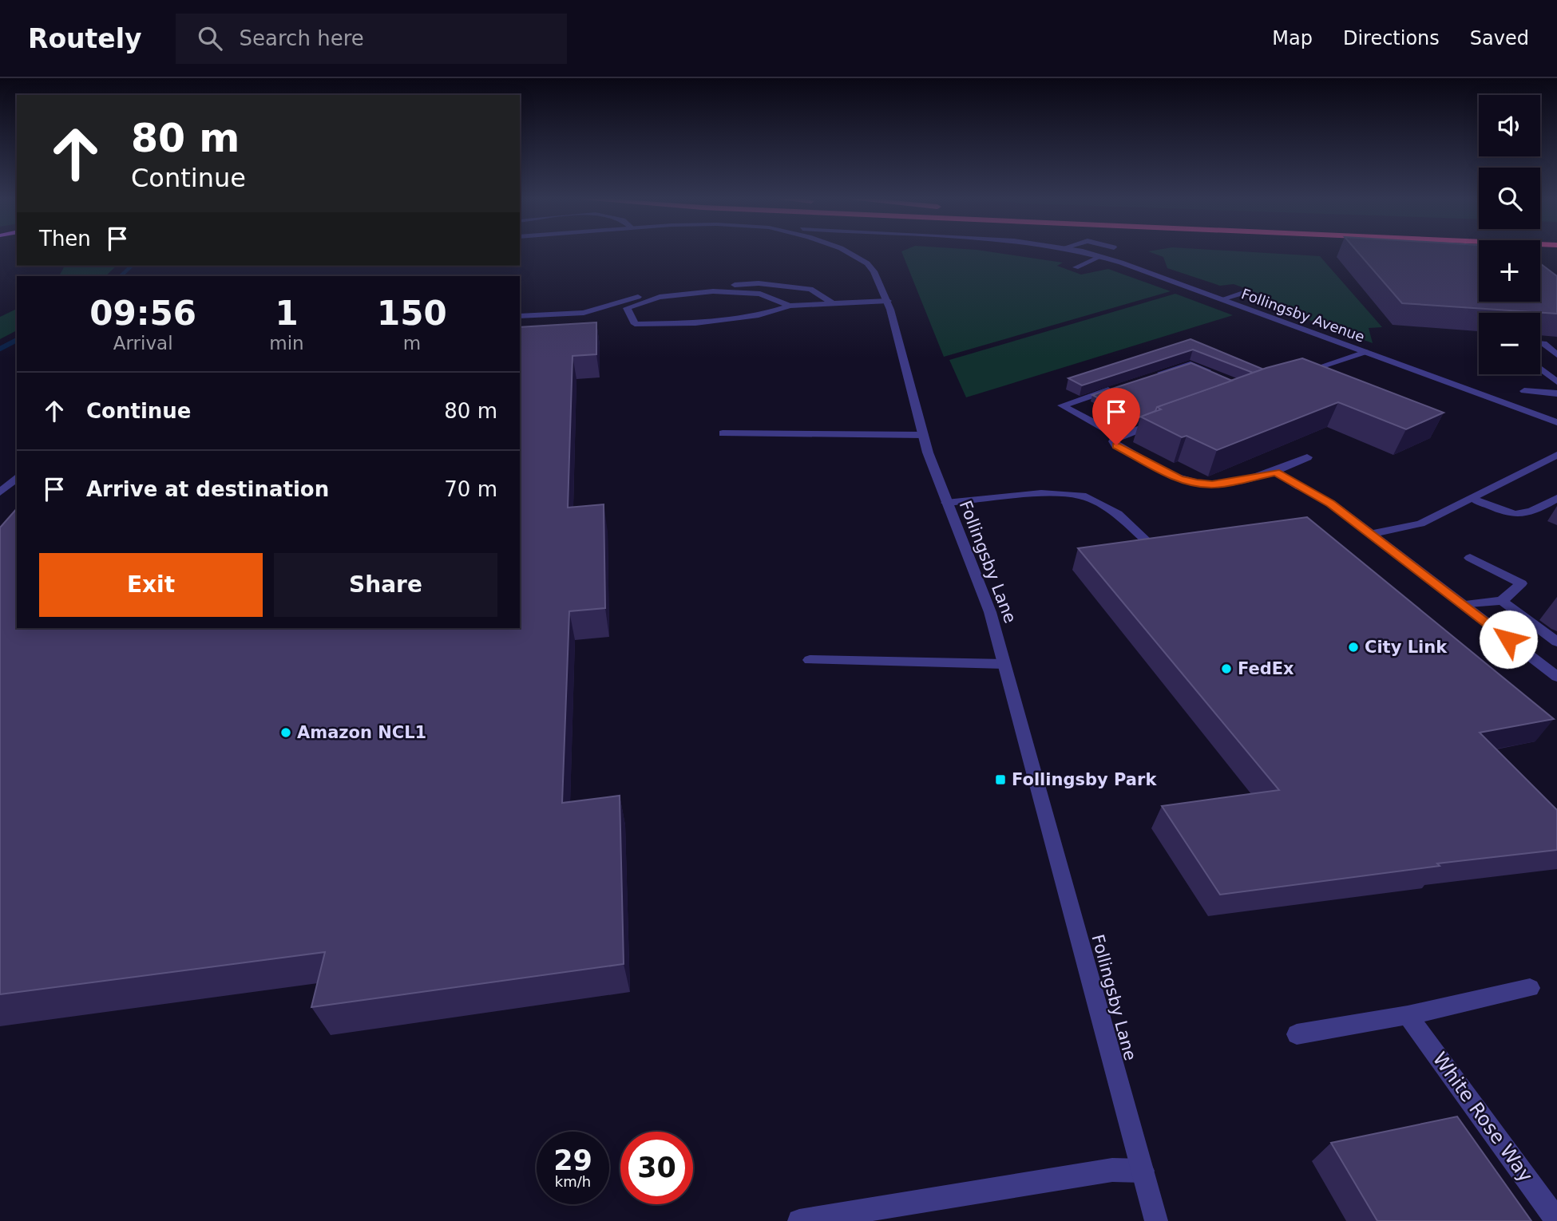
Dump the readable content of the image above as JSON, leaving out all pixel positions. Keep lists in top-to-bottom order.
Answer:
{
  "streets": {
    "street": ["Follingsby Avenue", "Follingsby Lane", "White Rose Way"]
  },
  "places": {
    "other": ["City Link", "FedEx", "Amazon NCL1"],
    "transit": ["Follingsby Park"]
  },
  "page": {
    "header": "Routely",
    "search": "Search here",
    "nav": ["Map", "Directions", "Saved"],
    "map_buttons": ["+", "−"],
    "turn": ["80 m", "Continue"],
    "then": "Then",
    "eta": [
      "09:56",
      "Arrival",
      "1",
      "min",
      "150",
      "m"
    ],
    "list": [
      {
        "name": "Continue",
        "value": "80 m"
      },
      {
        "name": "Arrive at destination",
        "value": "70 m"
      }
    ],
    "buttons": ["Exit", "Share"],
    "speed": "29 km/h",
    "limit": "30"
  }
}
